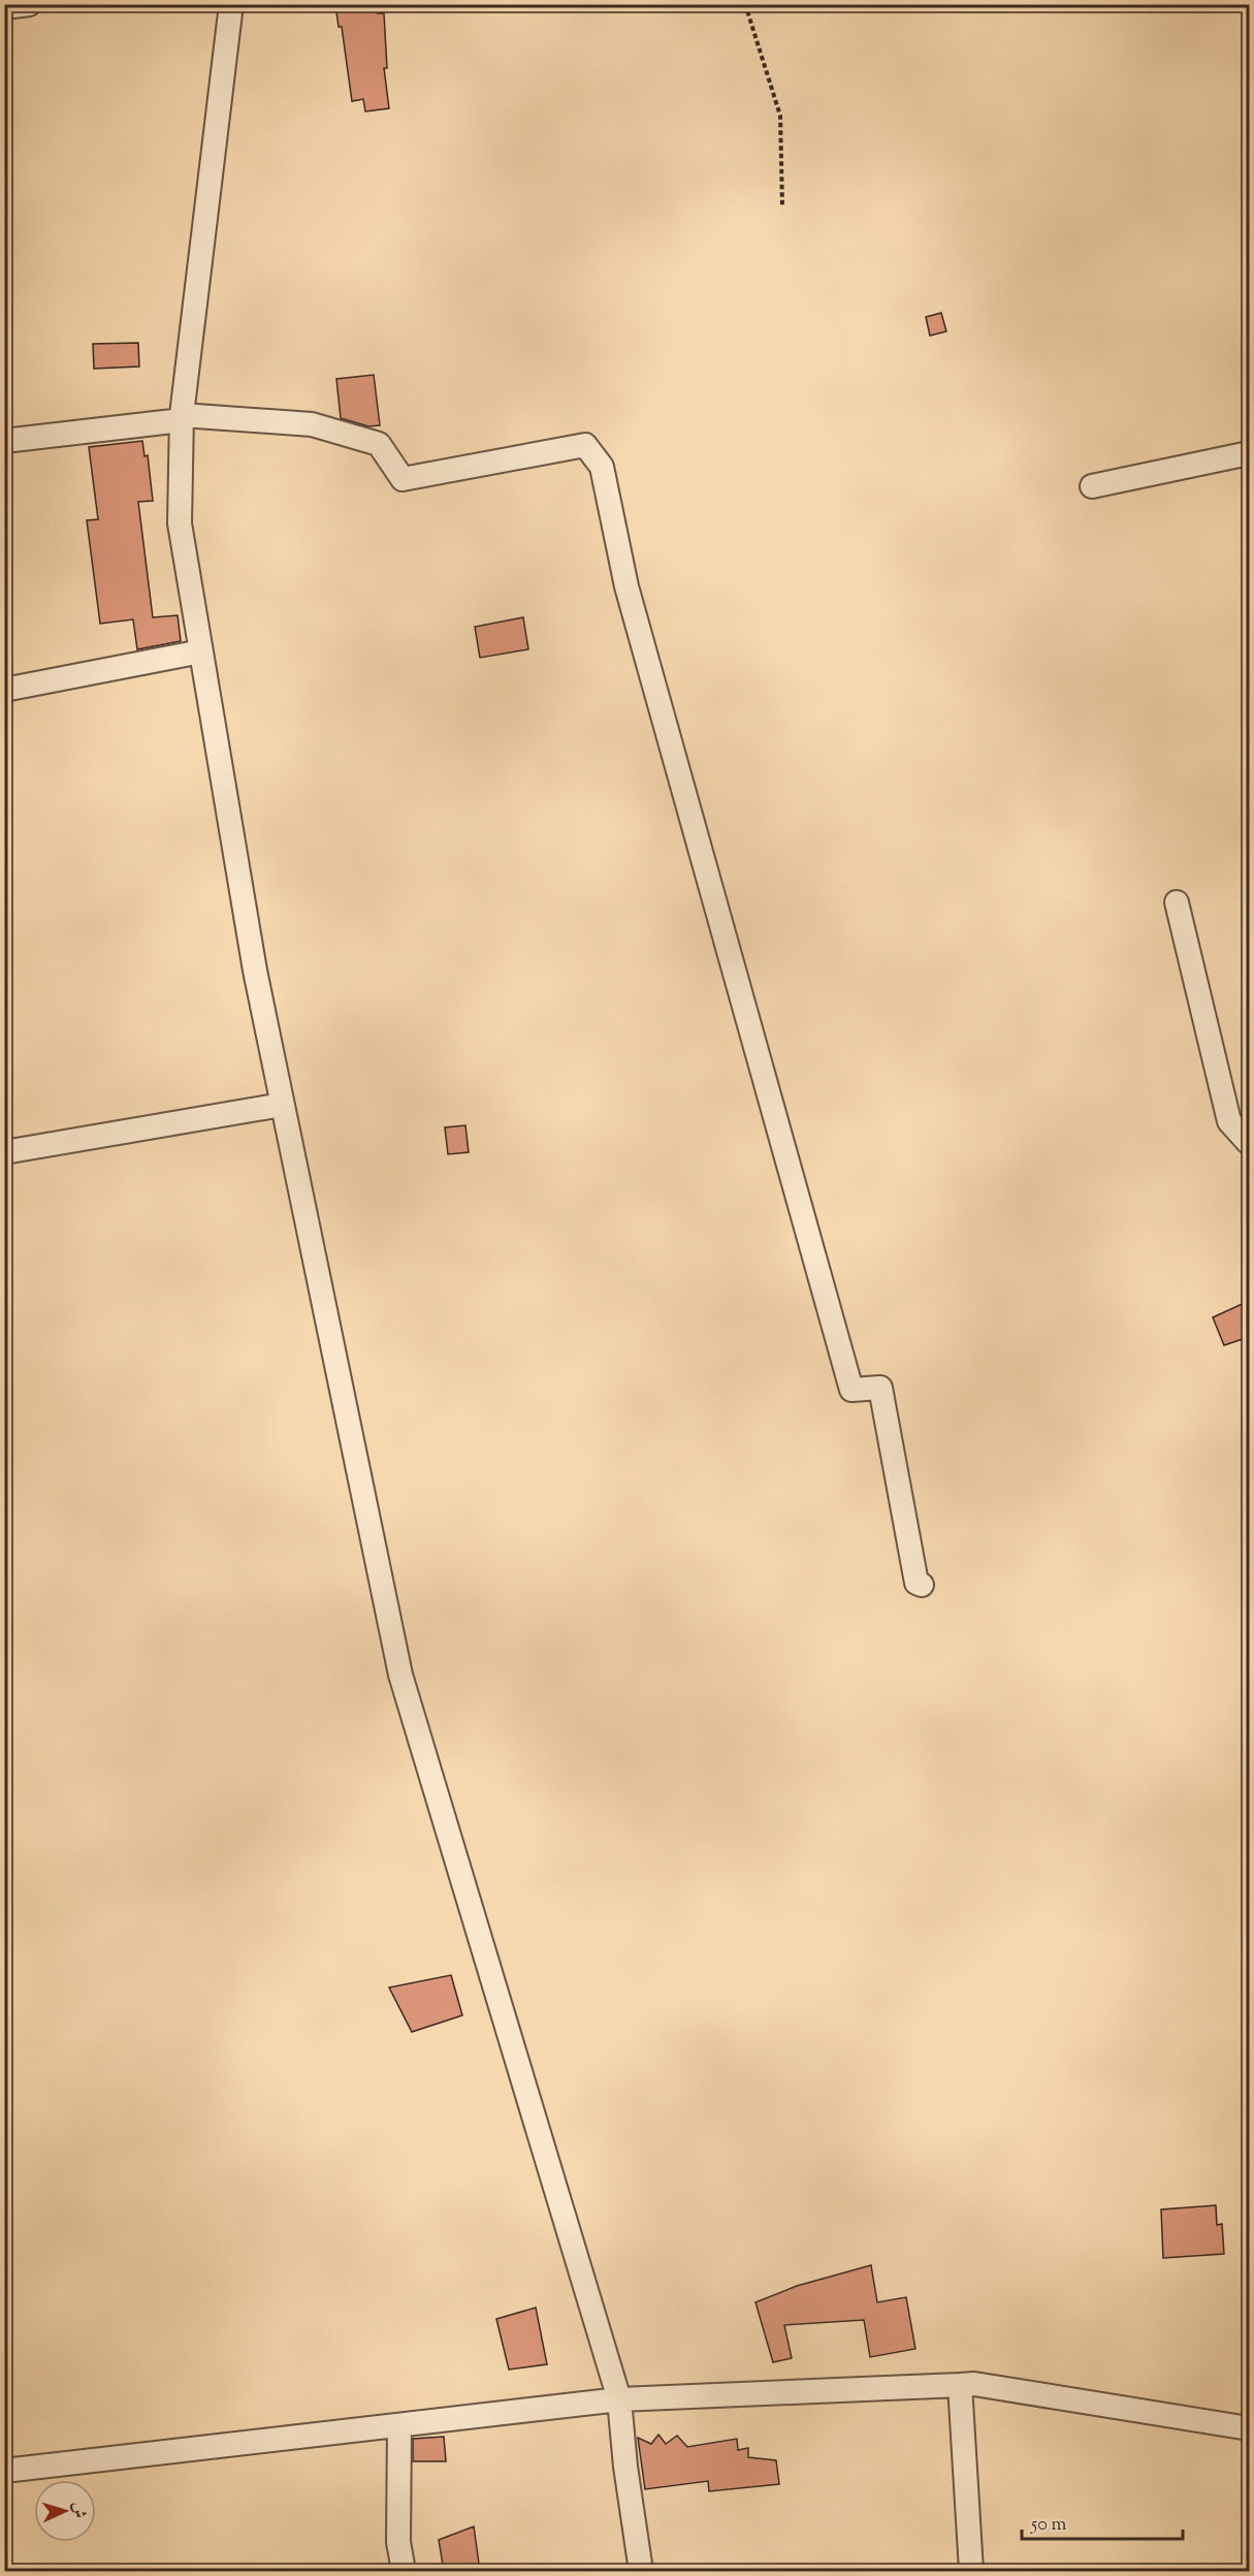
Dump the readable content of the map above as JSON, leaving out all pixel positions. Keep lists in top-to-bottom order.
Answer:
{
  "scale_bar": "50 m",
  "north": "right"
}
